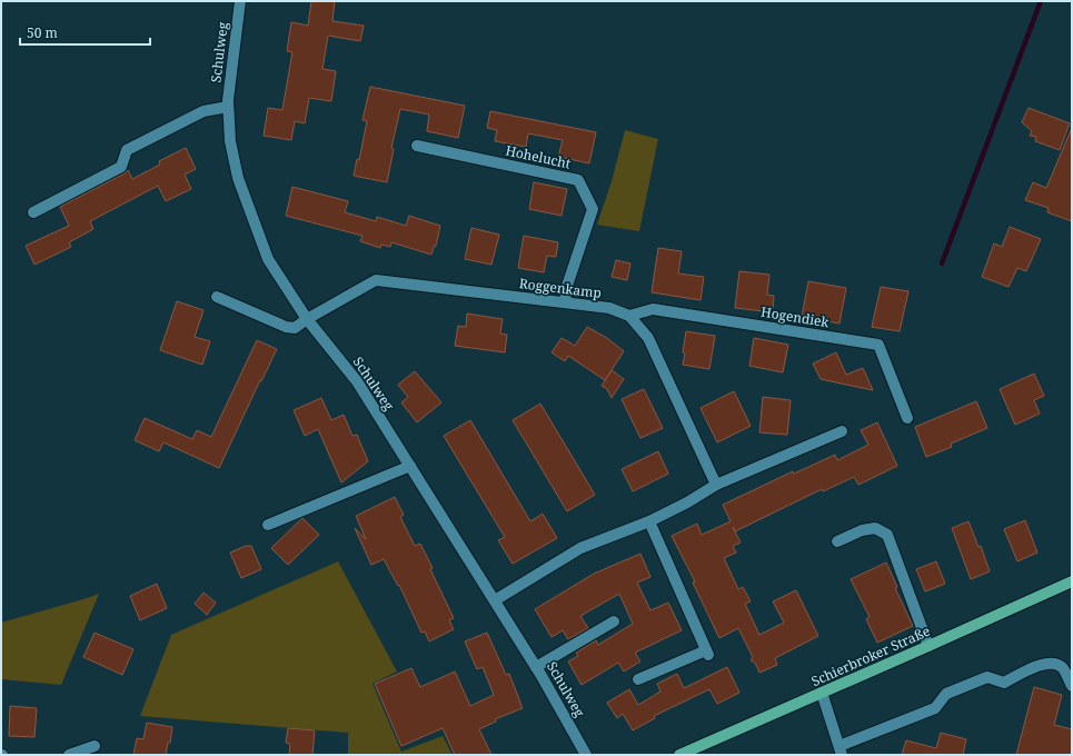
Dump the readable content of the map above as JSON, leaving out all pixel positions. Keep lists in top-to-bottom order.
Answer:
{
  "streets": {
    "main road": ["Schierbroker Straße"],
    "street": [
      "Schulweg",
      "Hohelucht",
      "Roggenkamp",
      "Hogendiek"
    ]
  },
  "crossings": [
    ["Schulweg", "Roggenkamp"],
    ["Hohelucht", "Roggenkamp"],
    ["Roggenkamp", "Hogendiek"]
  ],
  "scale_bar": "50 m"
}
